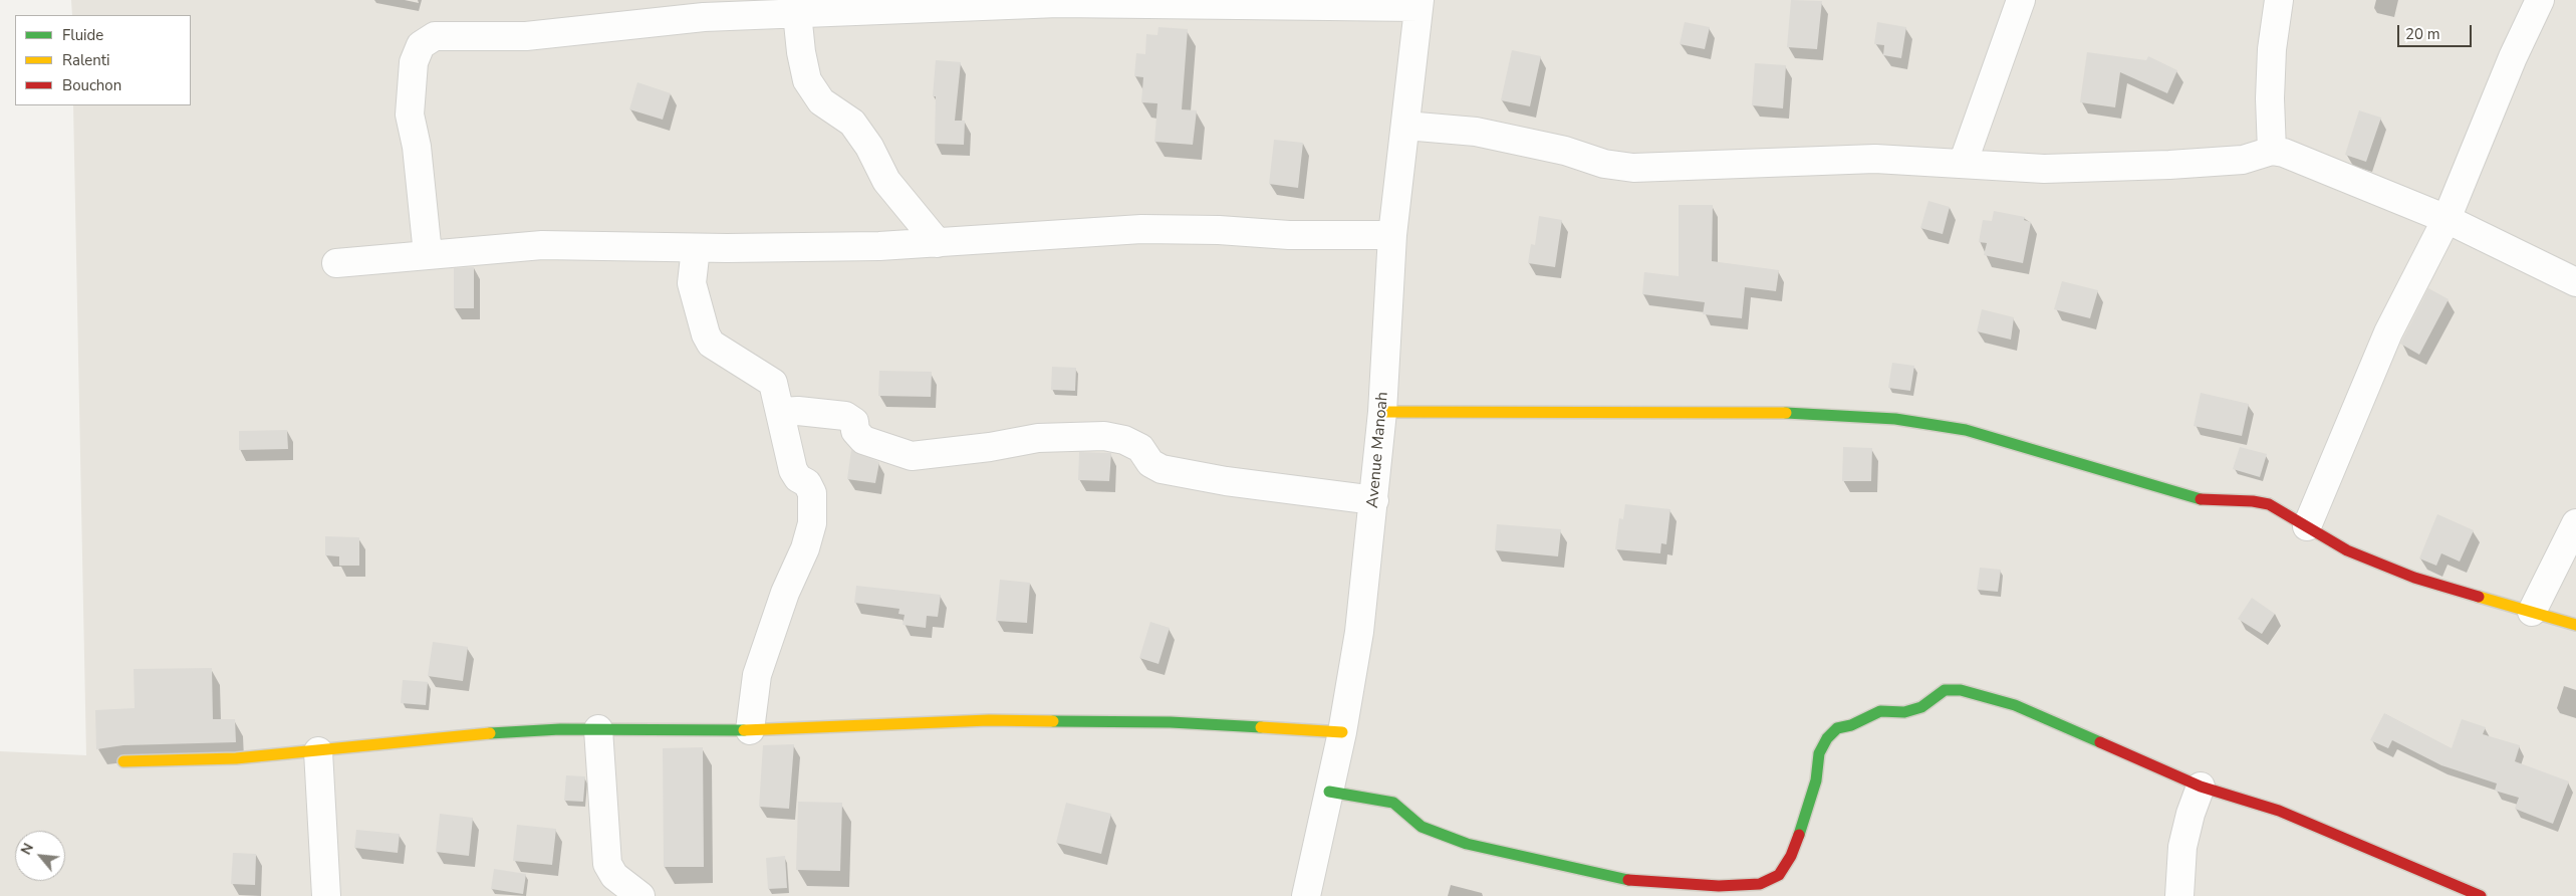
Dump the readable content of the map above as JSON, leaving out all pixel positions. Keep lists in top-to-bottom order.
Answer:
{
  "streets": {
    "street": ["Avenue Manoah"]
  },
  "legend": ["Fluide", "Ralenti", "Bouchon"],
  "scale_bar": "20 m",
  "north": "top left"
}
